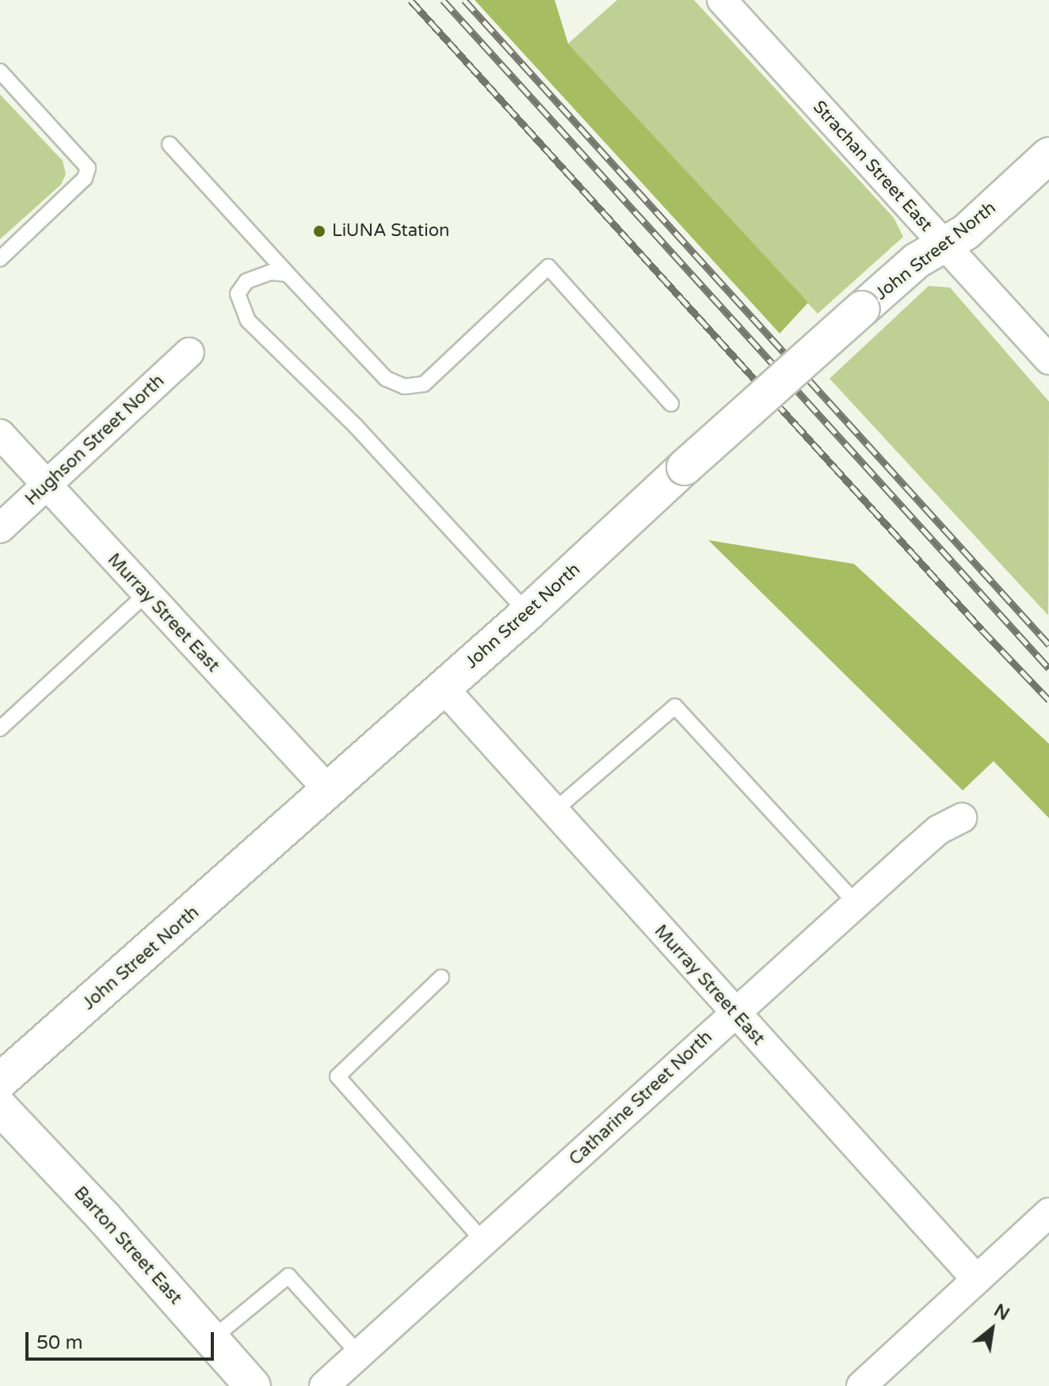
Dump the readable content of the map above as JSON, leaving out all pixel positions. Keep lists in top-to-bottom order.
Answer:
{
  "streets": {
    "main road": ["John Street North", "Barton Street East"],
    "street": [
      "Strachan Street East",
      "Hughson Street North",
      "Murray Street East",
      "Catharine Street North"
    ]
  },
  "crossings": [
    ["Strachan Street East", "John Street North"],
    ["John Street North", "Murray Street East"],
    ["Hughson Street North", "Murray Street East"],
    ["Murray Street East", "Catharine Street North"]
  ],
  "places": ["LiUNA Station"],
  "scale_bar": "50 m",
  "north": "top right"
}
